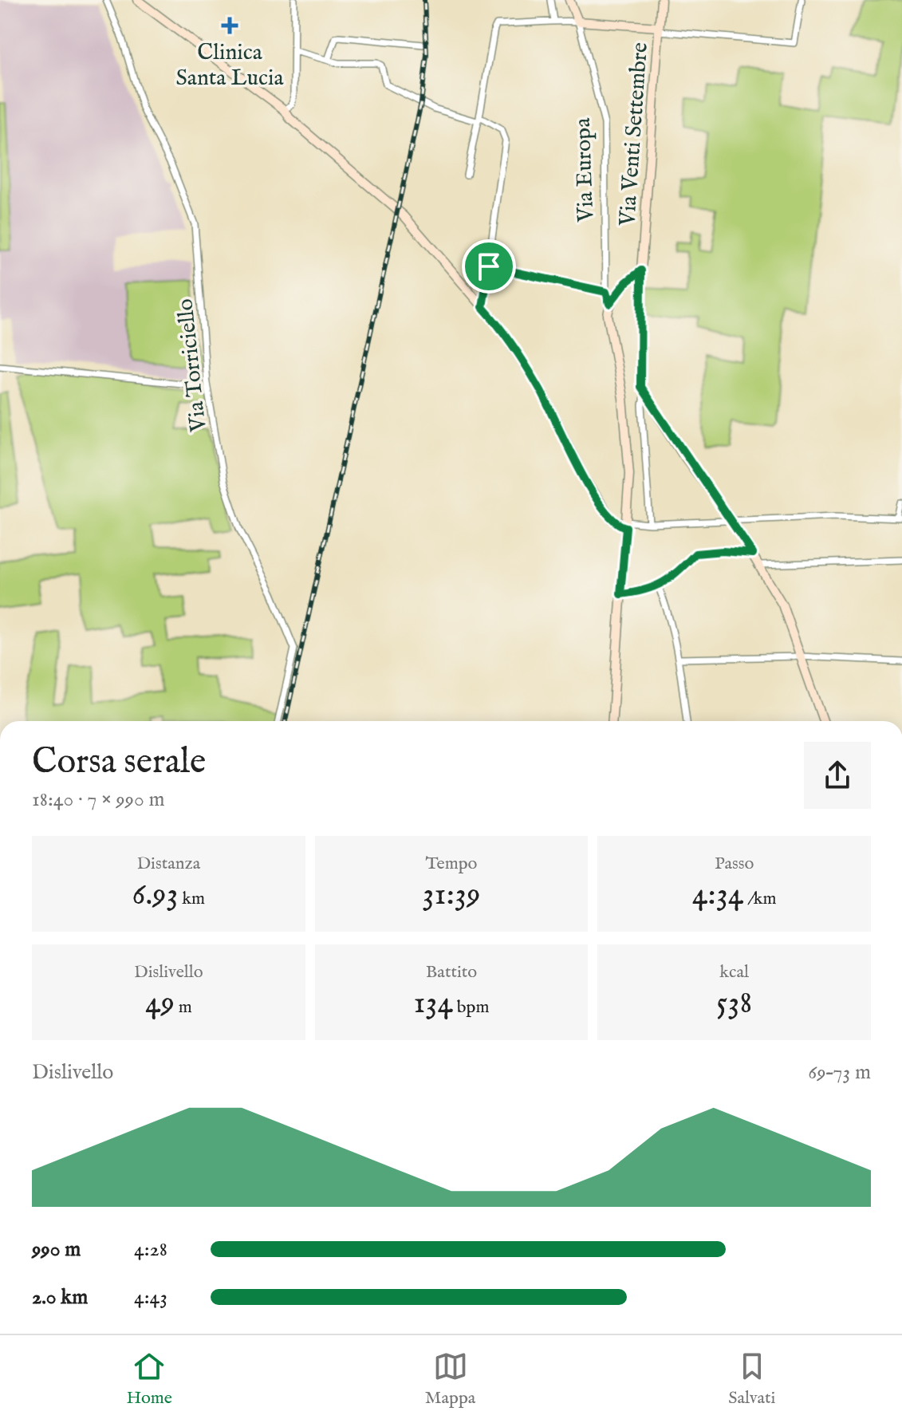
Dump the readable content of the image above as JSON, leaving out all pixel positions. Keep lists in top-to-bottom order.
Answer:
{
  "streets": {
    "street": ["Via Venti Settembre", "Via Europa", "Via Torriciello"]
  },
  "places": {
    "health": ["Clinica Santa Lucia"]
  },
  "page": {
    "heading": ["Corsa serale", "18:40 · 7 × 990 m"],
    "stats": [
      ["Distanza", "6.93 km"],
      ["Tempo", "31:39"],
      ["Passo", "4:34 /km"],
      ["Dislivello", "49 m"],
      ["Battito", "134 bpm"],
      ["kcal", "538"]
    ],
    "chart": ["Dislivello", "69–73 m"],
    "list": [
      {
        "name": "990 m",
        "note": "4:28"
      },
      {
        "name": "2.0 km",
        "note": "4:43"
      }
    ],
    "tabs": ["Home", "Mappa", "Salvati"]
  }
}
